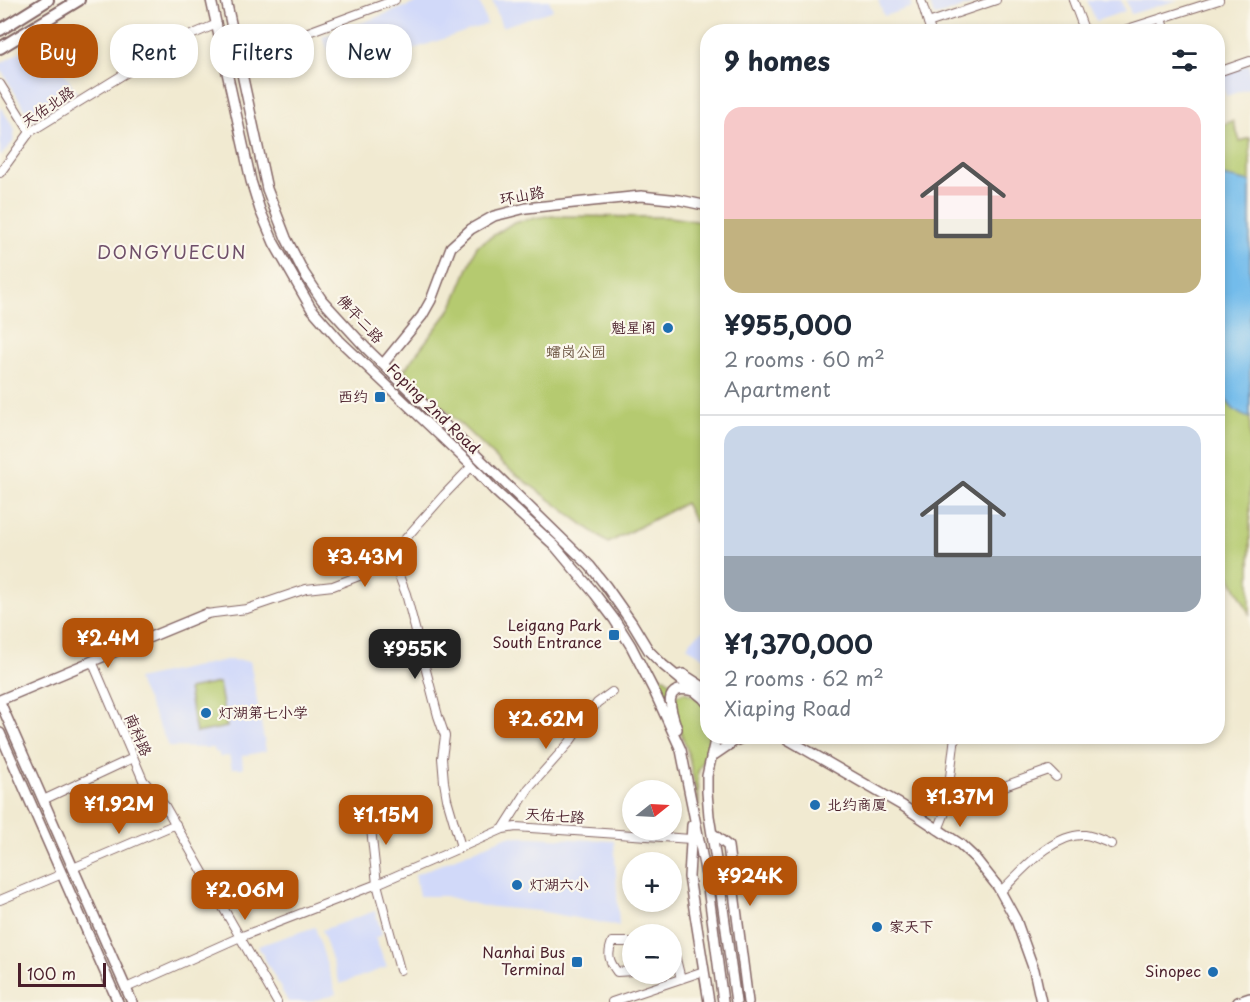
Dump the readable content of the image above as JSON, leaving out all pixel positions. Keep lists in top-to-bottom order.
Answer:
{
  "streets": {
    "main road": ["环山路", "佛平二路", "Foping 2nd Road"],
    "street": ["天佑北路", "南科路", "天佑七路"]
  },
  "crossings": [
    ["环山路", "佛平二路"],
    ["南科路", "天佑七路"]
  ],
  "districts": ["DONGYUECUN"],
  "parks": ["𧒽岗公园"],
  "places": {
    "other": [
      "魁星阁",
      "灯湖第七小学",
      "北约商厦",
      "灯湖六小",
      "家天下",
      "Sinopec"
    ],
    "transit": ["西约", "Leigang Park South Entrance", "Nanhai Bus Terminal"]
  },
  "scale_bar": "100 m",
  "north": "right",
  "page": {
    "chip": [
      "Buy",
      "Rent",
      "Filters",
      "New"
    ],
    "heading": "9 homes",
    "list": [
      {
        "name": "¥955,000",
        "note": "2 rooms · 60 m² · Apartment"
      },
      {
        "name": "¥1,370,000",
        "note": "2 rooms · 62 m² · Xiaping Road"
      }
    ],
    "price": [
      "¥3.43M",
      "¥2.4M",
      "¥955K",
      "¥2.62M",
      "¥1.37M",
      "¥1.92M",
      "¥1.15M",
      "¥924K",
      "¥2.06M"
    ],
    "map_buttons": ["+", "−"],
    "scale": "100 m"
  }
}
